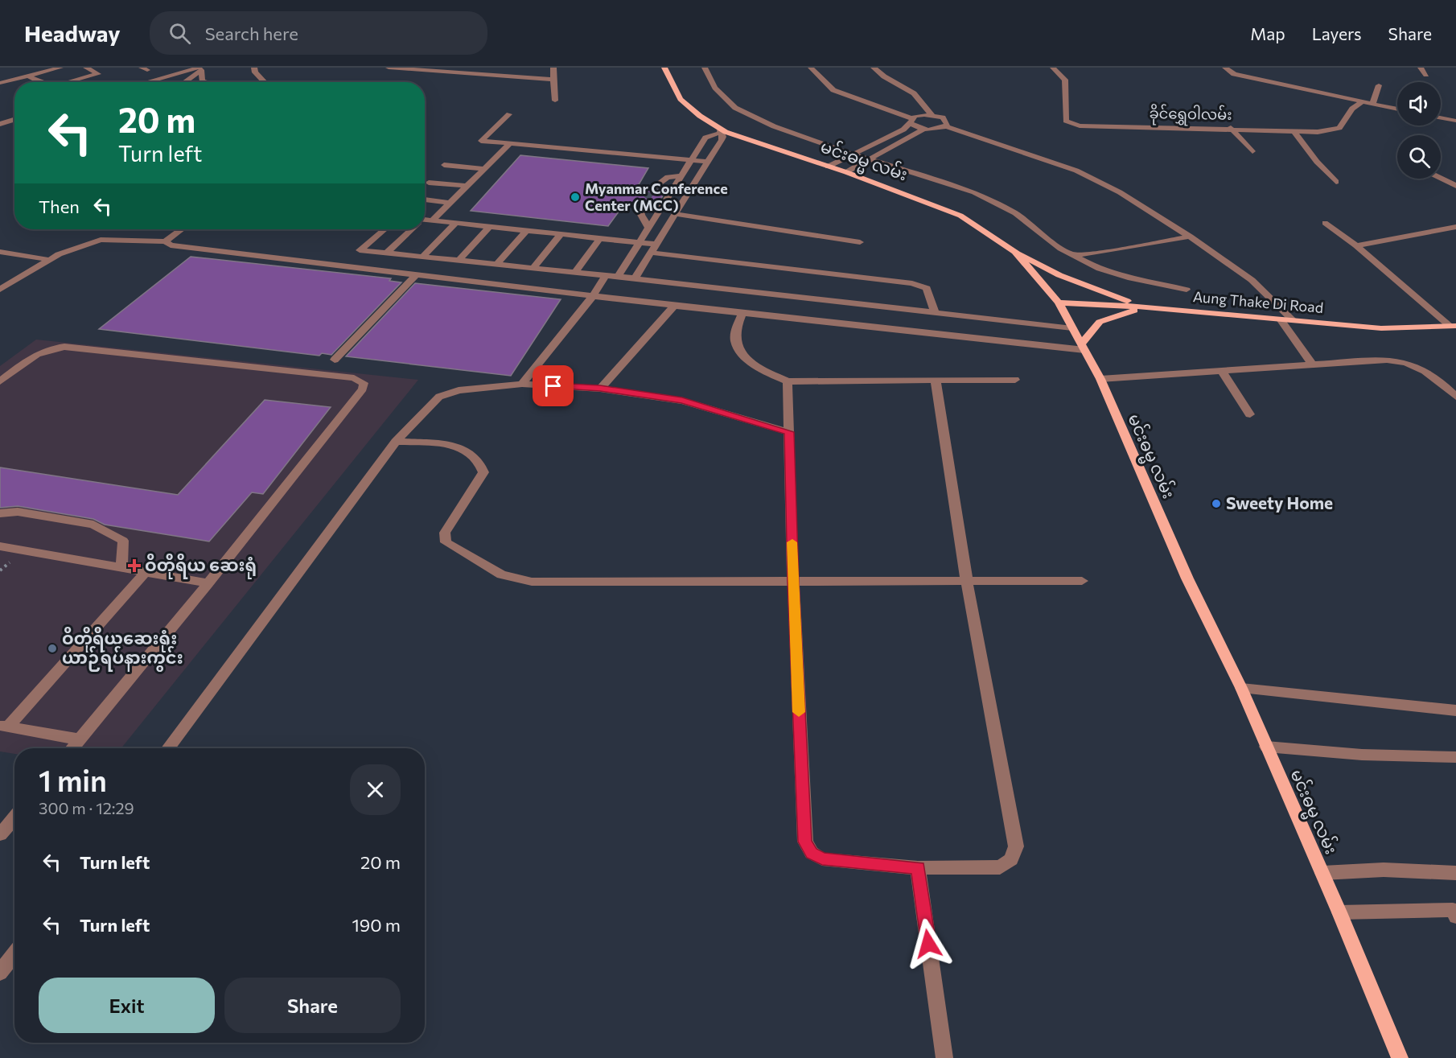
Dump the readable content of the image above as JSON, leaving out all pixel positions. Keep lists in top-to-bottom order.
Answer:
{
  "streets": {
    "main road": ["မင်းဓမ္မ လမ်း", "Aung Thake Di Road"],
    "street": ["ခိုင်ရွှေဝါလမ်း"]
  },
  "crossings": [
    ["မင်းဓမ္မ လမ်း", "Aung Thake Di Road"]
  ],
  "places": {
    "other": ["Myanmar Conference Center (MCC)", "Sweety Home", "ဝိတိုရိယဆေးရုံး ယာဉ်ရပ်နားကွင်း"],
    "health": ["ဝိတိုရိယ ဆေးရုံ"]
  },
  "page": {
    "header": "Headway",
    "search": "Search here",
    "nav": ["Map", "Layers", "Share"],
    "turn": ["20 m", "Turn left"],
    "then": "Then",
    "heading": ["1 min", "300 m · 12:29"],
    "list": [
      {
        "name": "Turn left",
        "value": "20 m"
      },
      {
        "name": "Turn left",
        "value": "190 m"
      }
    ],
    "buttons": ["Exit", "Share"]
  }
}
